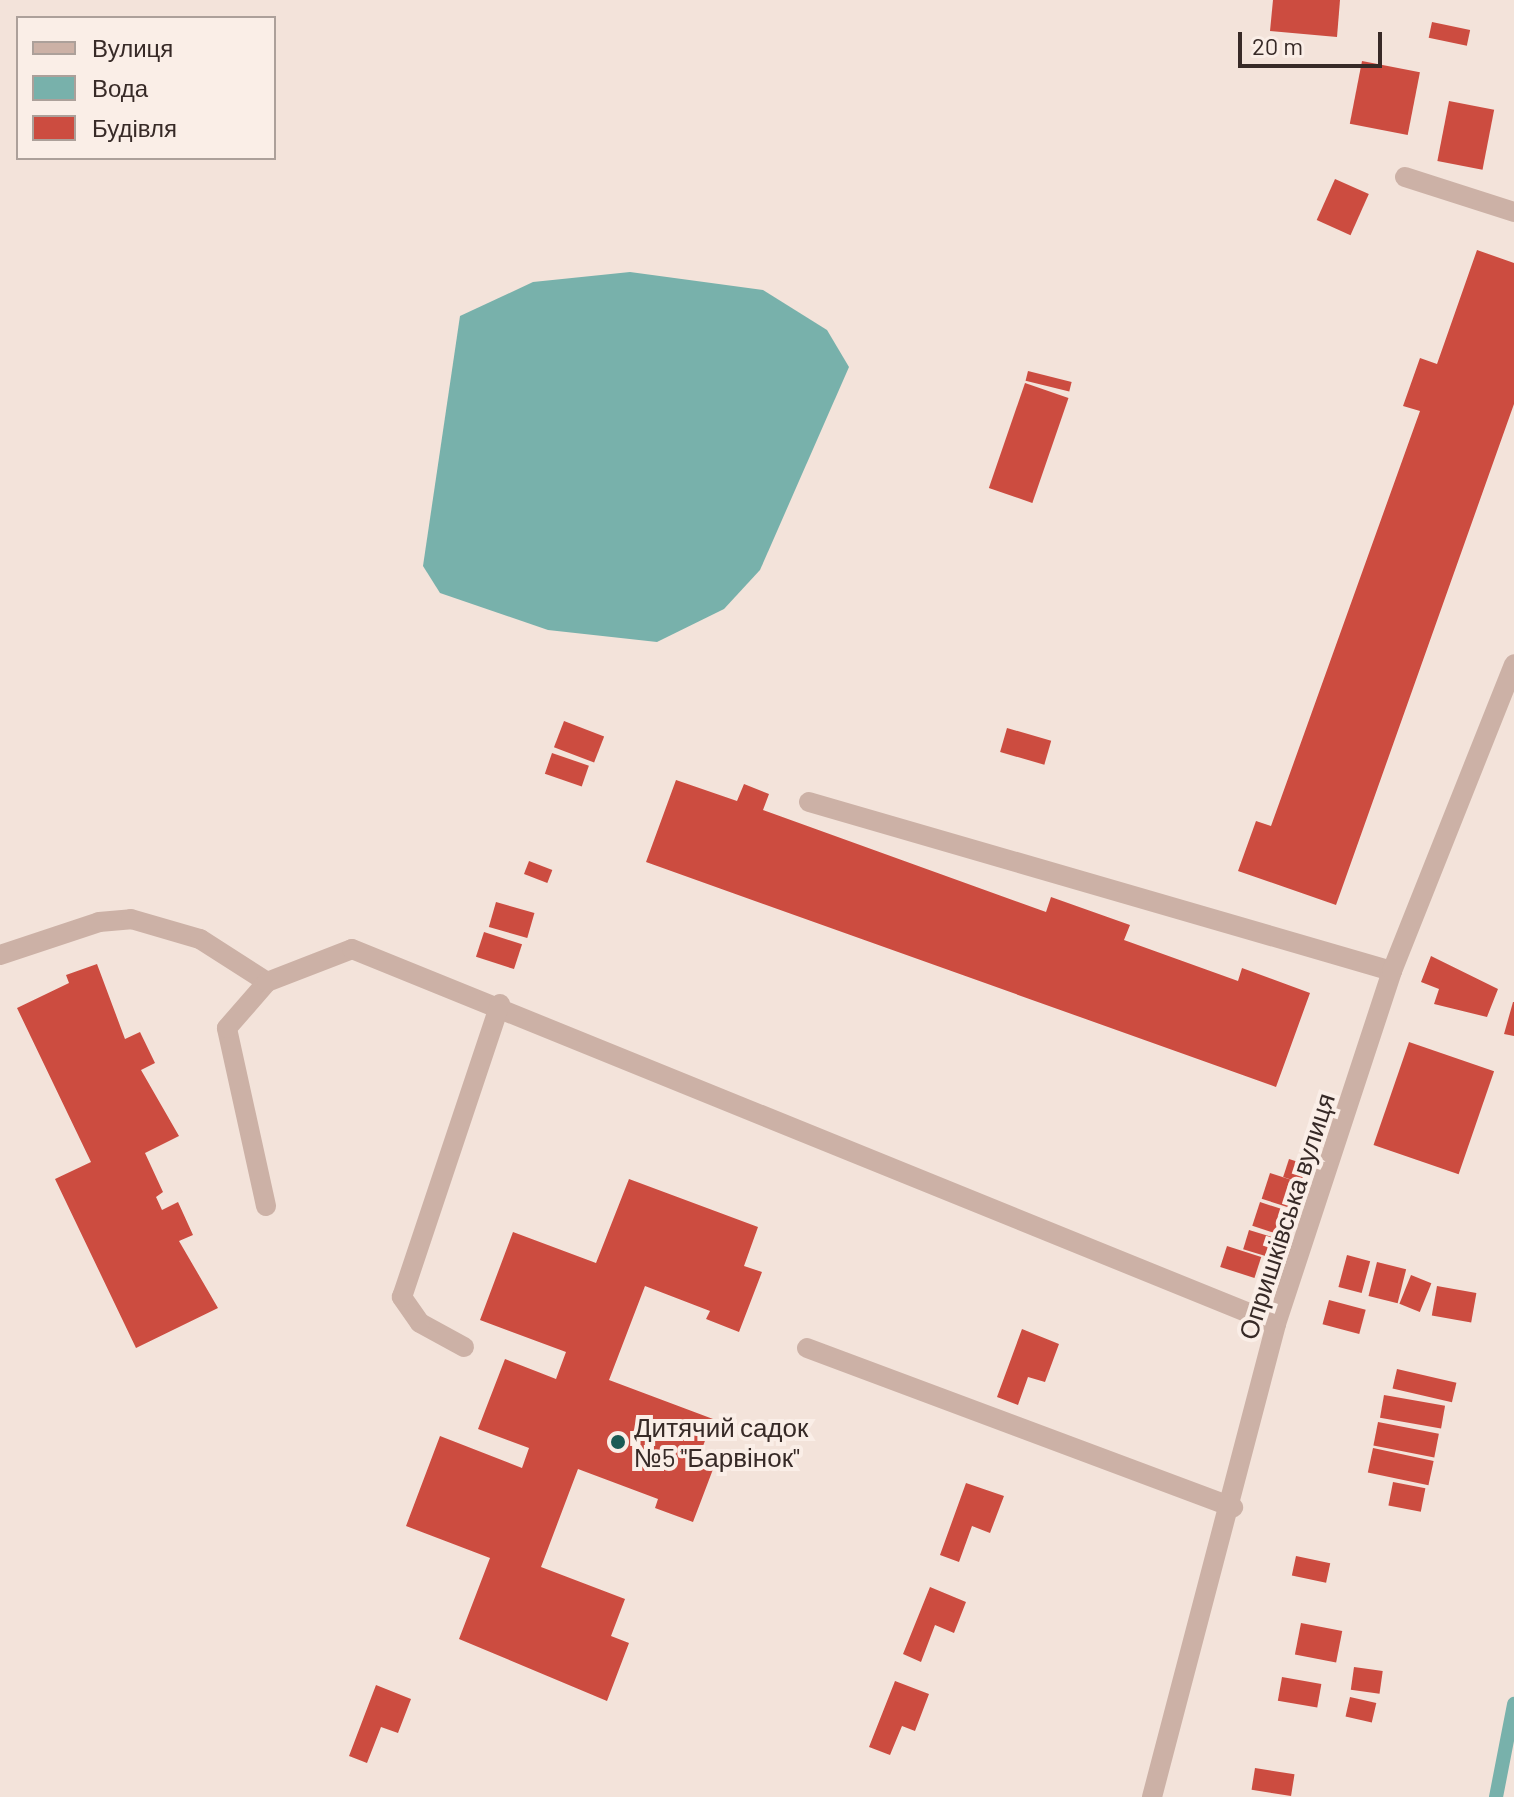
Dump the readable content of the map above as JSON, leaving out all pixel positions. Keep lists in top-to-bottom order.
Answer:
{
  "streets": {
    "street": ["Опришківська вулиця"]
  },
  "places": ["Дитячий садок №5 \"Барвінок\""],
  "legend": ["Вулиця", "Вода", "Будівля"],
  "scale_bar": "20 m"
}
